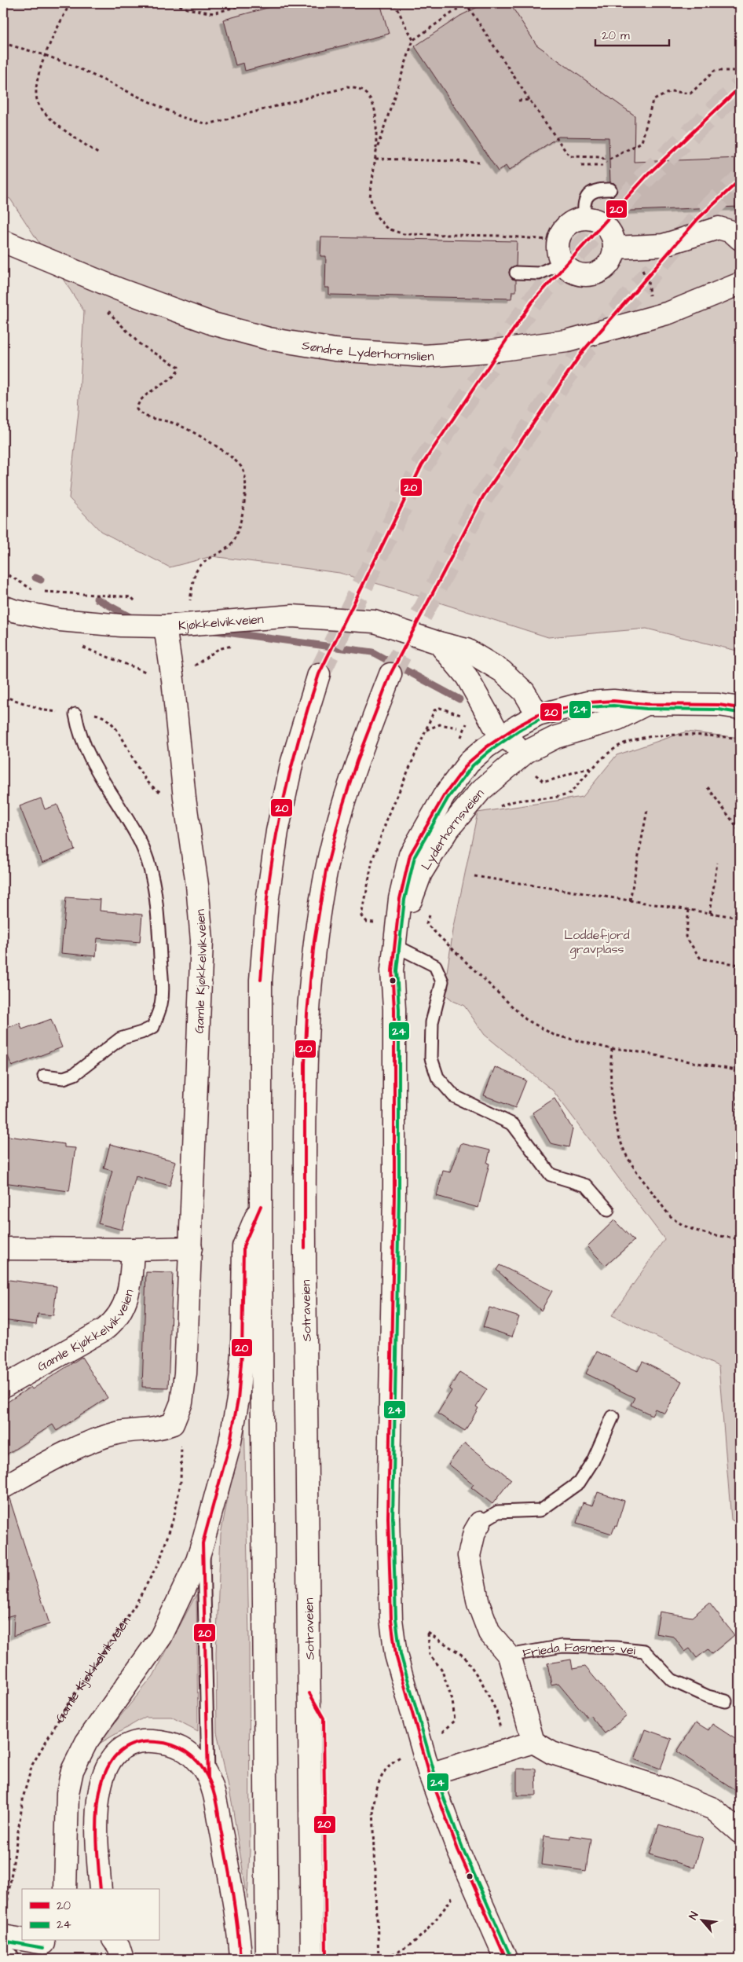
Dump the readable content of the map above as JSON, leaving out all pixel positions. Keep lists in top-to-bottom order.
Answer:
{
  "streets": {
    "main road": [
      "Søndre Lyderhornslien",
      "Kjøkkelvikveien",
      "Lyderhornsveien",
      "Gamle Kjøkkelvikveien",
      "Sotraveien",
      "Frieda Fasmers vei"
    ]
  },
  "crossings": [
    ["Kjøkkelvikveien", "Lyderhornsveien"],
    ["Kjøkkelvikveien", "Gamle Kjøkkelvikveien"]
  ],
  "parks": ["Loddefjord gravplass"],
  "lines": ["transit line 20", "transit line 24"],
  "legend": ["20", "24"],
  "scale_bar": "20 m",
  "north": "top left"
}
